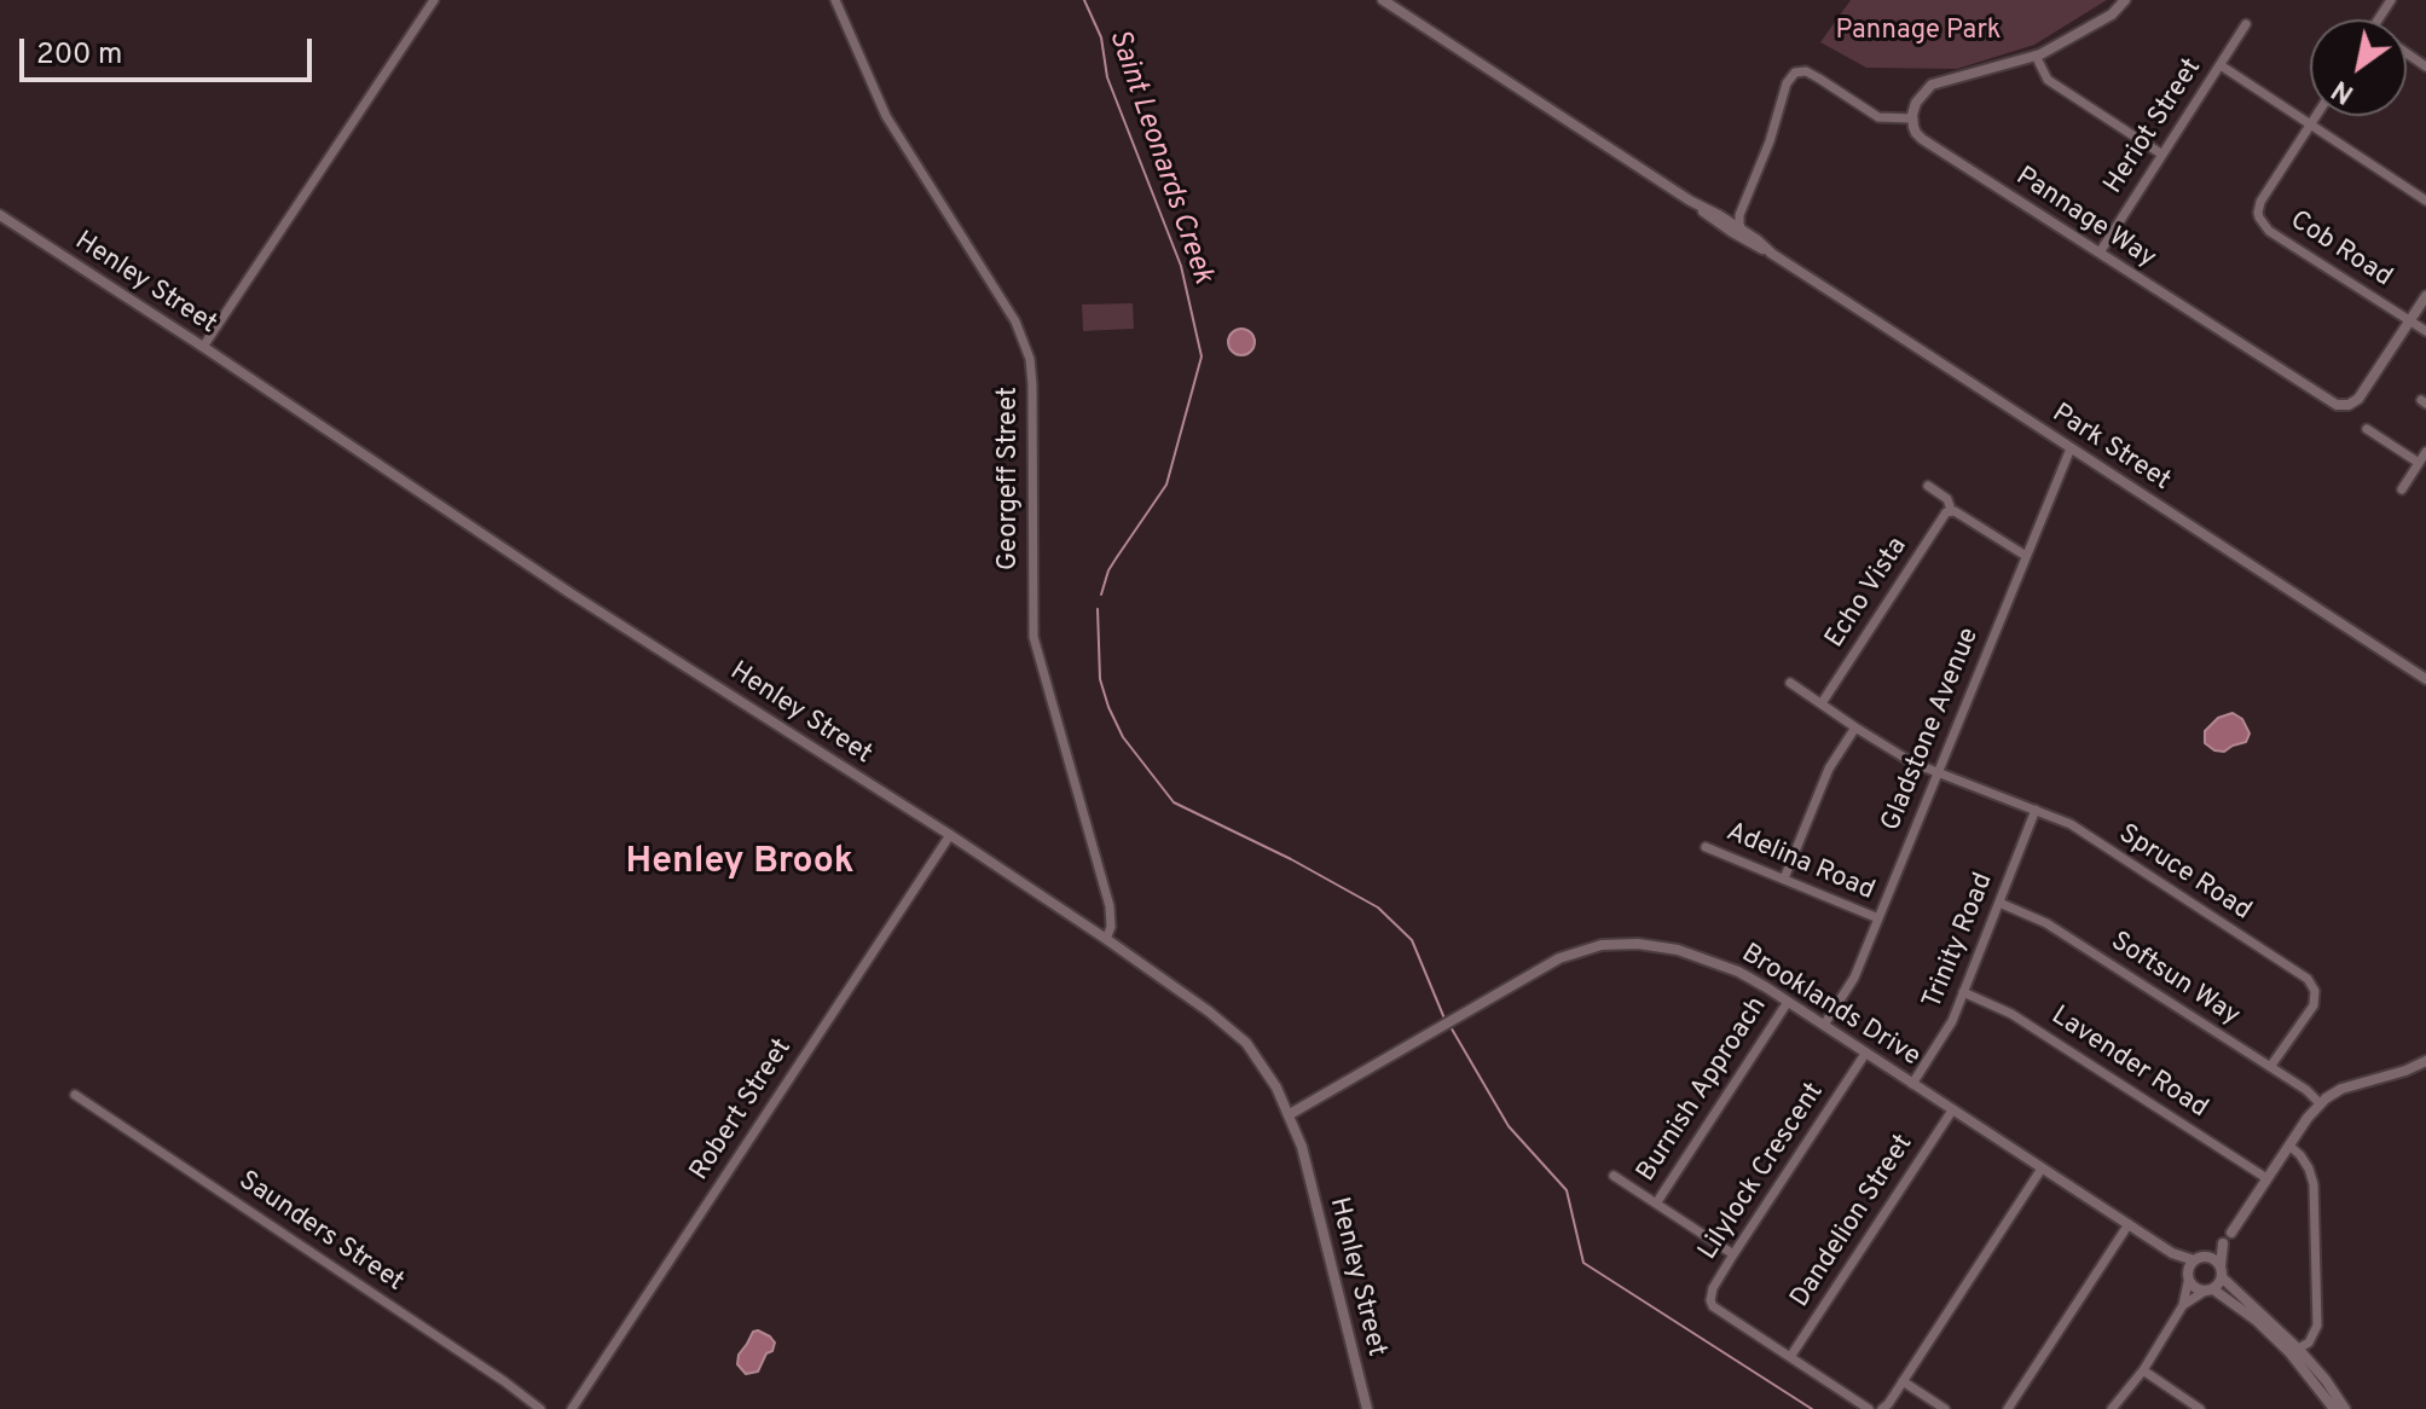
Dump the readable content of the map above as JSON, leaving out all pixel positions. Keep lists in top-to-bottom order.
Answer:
{
  "streets": {
    "street": [
      "Heriot Street",
      "Pannage Way",
      "Cob Road",
      "Henley Street",
      "Park Street",
      "Georgeff Street",
      "Echo Vista",
      "Gladstone Avenue",
      "Adelina Road",
      "Spruce Road",
      "Trinity Road",
      "Softsun Way",
      "Brooklands Drive",
      "Lavender Road",
      "Burnish Approach",
      "Robert Street",
      "Lilylock Crescent",
      "Dandelion Street",
      "Saunders Street"
    ]
  },
  "crossings": [
    ["Heriot Street", "Pannage Way"],
    ["Pannage Way", "Cob Road"],
    ["Henley Street", "Georgeff Street"],
    ["Henley Street", "Brooklands Drive"],
    ["Henley Street", "Robert Street"],
    ["Park Street", "Gladstone Avenue"],
    ["Echo Vista", "Spruce Road"],
    ["Gladstone Avenue", "Adelina Road"],
    ["Gladstone Avenue", "Spruce Road"],
    ["Gladstone Avenue", "Brooklands Drive"],
    ["Spruce Road", "Trinity Road"],
    ["Spruce Road", "Softsun Way"],
    ["Trinity Road", "Softsun Way"],
    ["Trinity Road", "Brooklands Drive"],
    ["Trinity Road", "Lavender Road"],
    ["Brooklands Drive", "Burnish Approach"],
    ["Brooklands Drive", "Lilylock Crescent"],
    ["Brooklands Drive", "Dandelion Street"],
    ["Lilylock Crescent", "Dandelion Street"]
  ],
  "districts": ["Henley Brook"],
  "water": ["Saint Leonards Creek"],
  "parks": ["Pannage Park"],
  "scale_bar": "200 m",
  "north": "bottom left"
}
